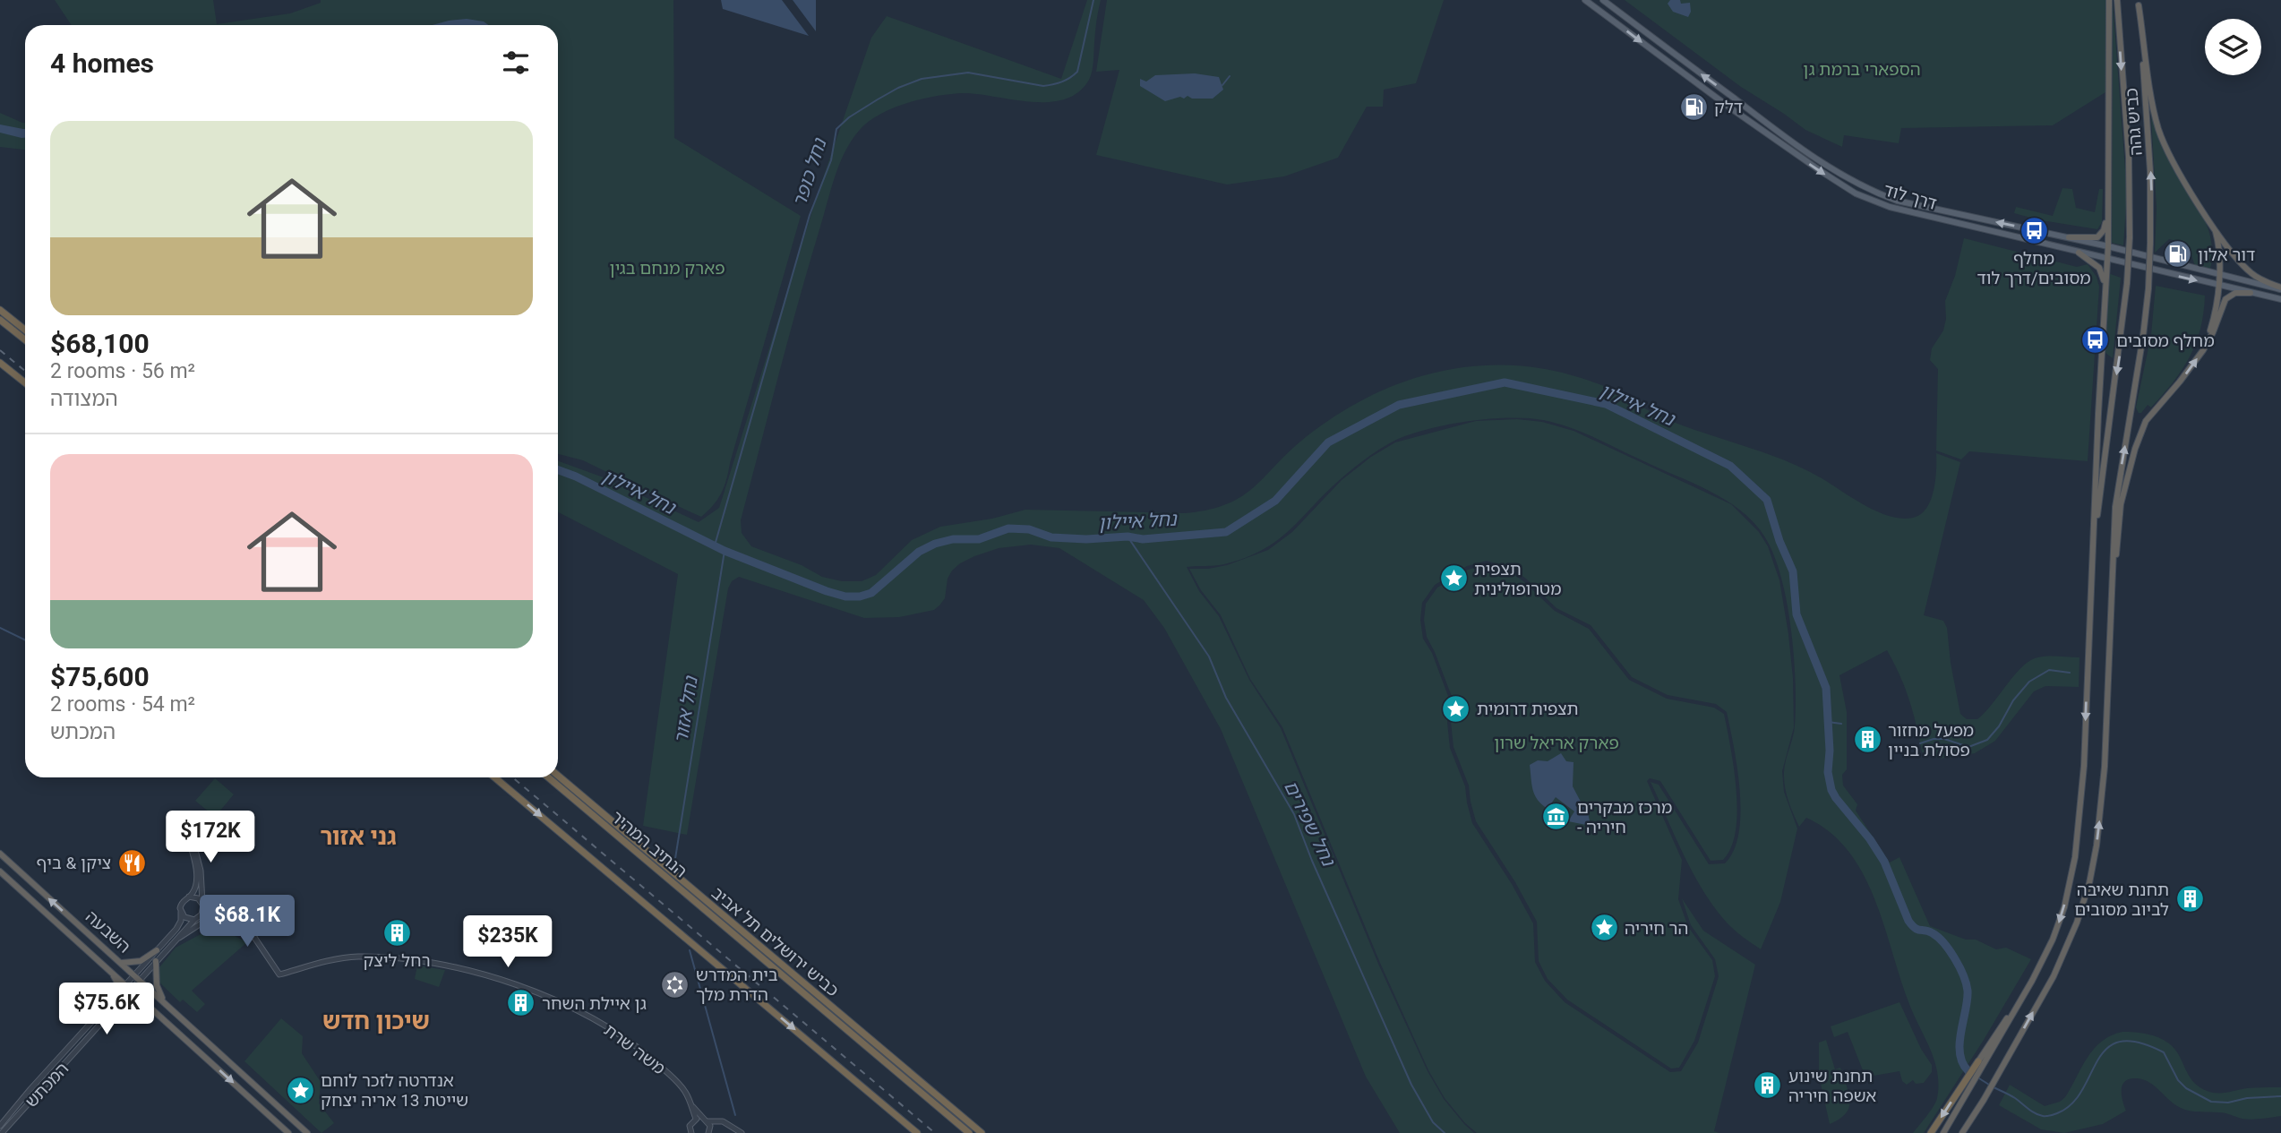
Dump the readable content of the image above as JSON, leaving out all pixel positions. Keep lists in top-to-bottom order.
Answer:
{
  "streets": {
    "highway": [
      "כביש גהה",
      "הנתיב המהיר",
      "השבעה",
      "כביש ירושלים תל אביב"
    ],
    "main road": ["דרך לוד"],
    "street": ["משה שרת", "המכתש"]
  },
  "crossings": [
    ["השבעה", "המכתש"]
  ],
  "districts": ["גני אזור", "שיכון חדש"],
  "water": [
    "נחל כופר",
    "נחל איילון",
    "נחל אזור",
    "נחל שפירים"
  ],
  "parks": ["הספארי ברמת גן", "פארק מנחם בגין", "פארק אריאל שרון"],
  "places": {
    "fuel station": ["דלק", "דור אלון"],
    "bus stop": ["מחלף מסובים/דרך לוד", "מחלף מסובים"],
    "place": [
      "תצפית מטרופולינית",
      "תצפית דרומית",
      "הר חיריה",
      "אנדרטה לזכר לוחם שייטת 13 אריה יצחק"
    ],
    "building": [
      "מפעל מחזור פסולת בניין",
      "תחנת שאיבה לביוב מסובים",
      "רחל ליצק",
      "גן איילת השחר",
      "תחנת שינוע אשפה חיריה"
    ],
    "museum": ["מרכז מבקרים - חיריה"],
    "restaurant": ["ציקן & ביף"],
    "synagogue": ["בית המדרש הדרת מלך"]
  },
  "page": {
    "heading": "4 homes",
    "list": [
      {
        "name": "$68,100",
        "note": "2 rooms · 56 m² · המצודה"
      },
      {
        "name": "$75,600",
        "note": "2 rooms · 54 m² · המכתש"
      }
    ],
    "price": [
      "$172K",
      "$68.1K",
      "$235K",
      "$75.6K"
    ]
  }
}
